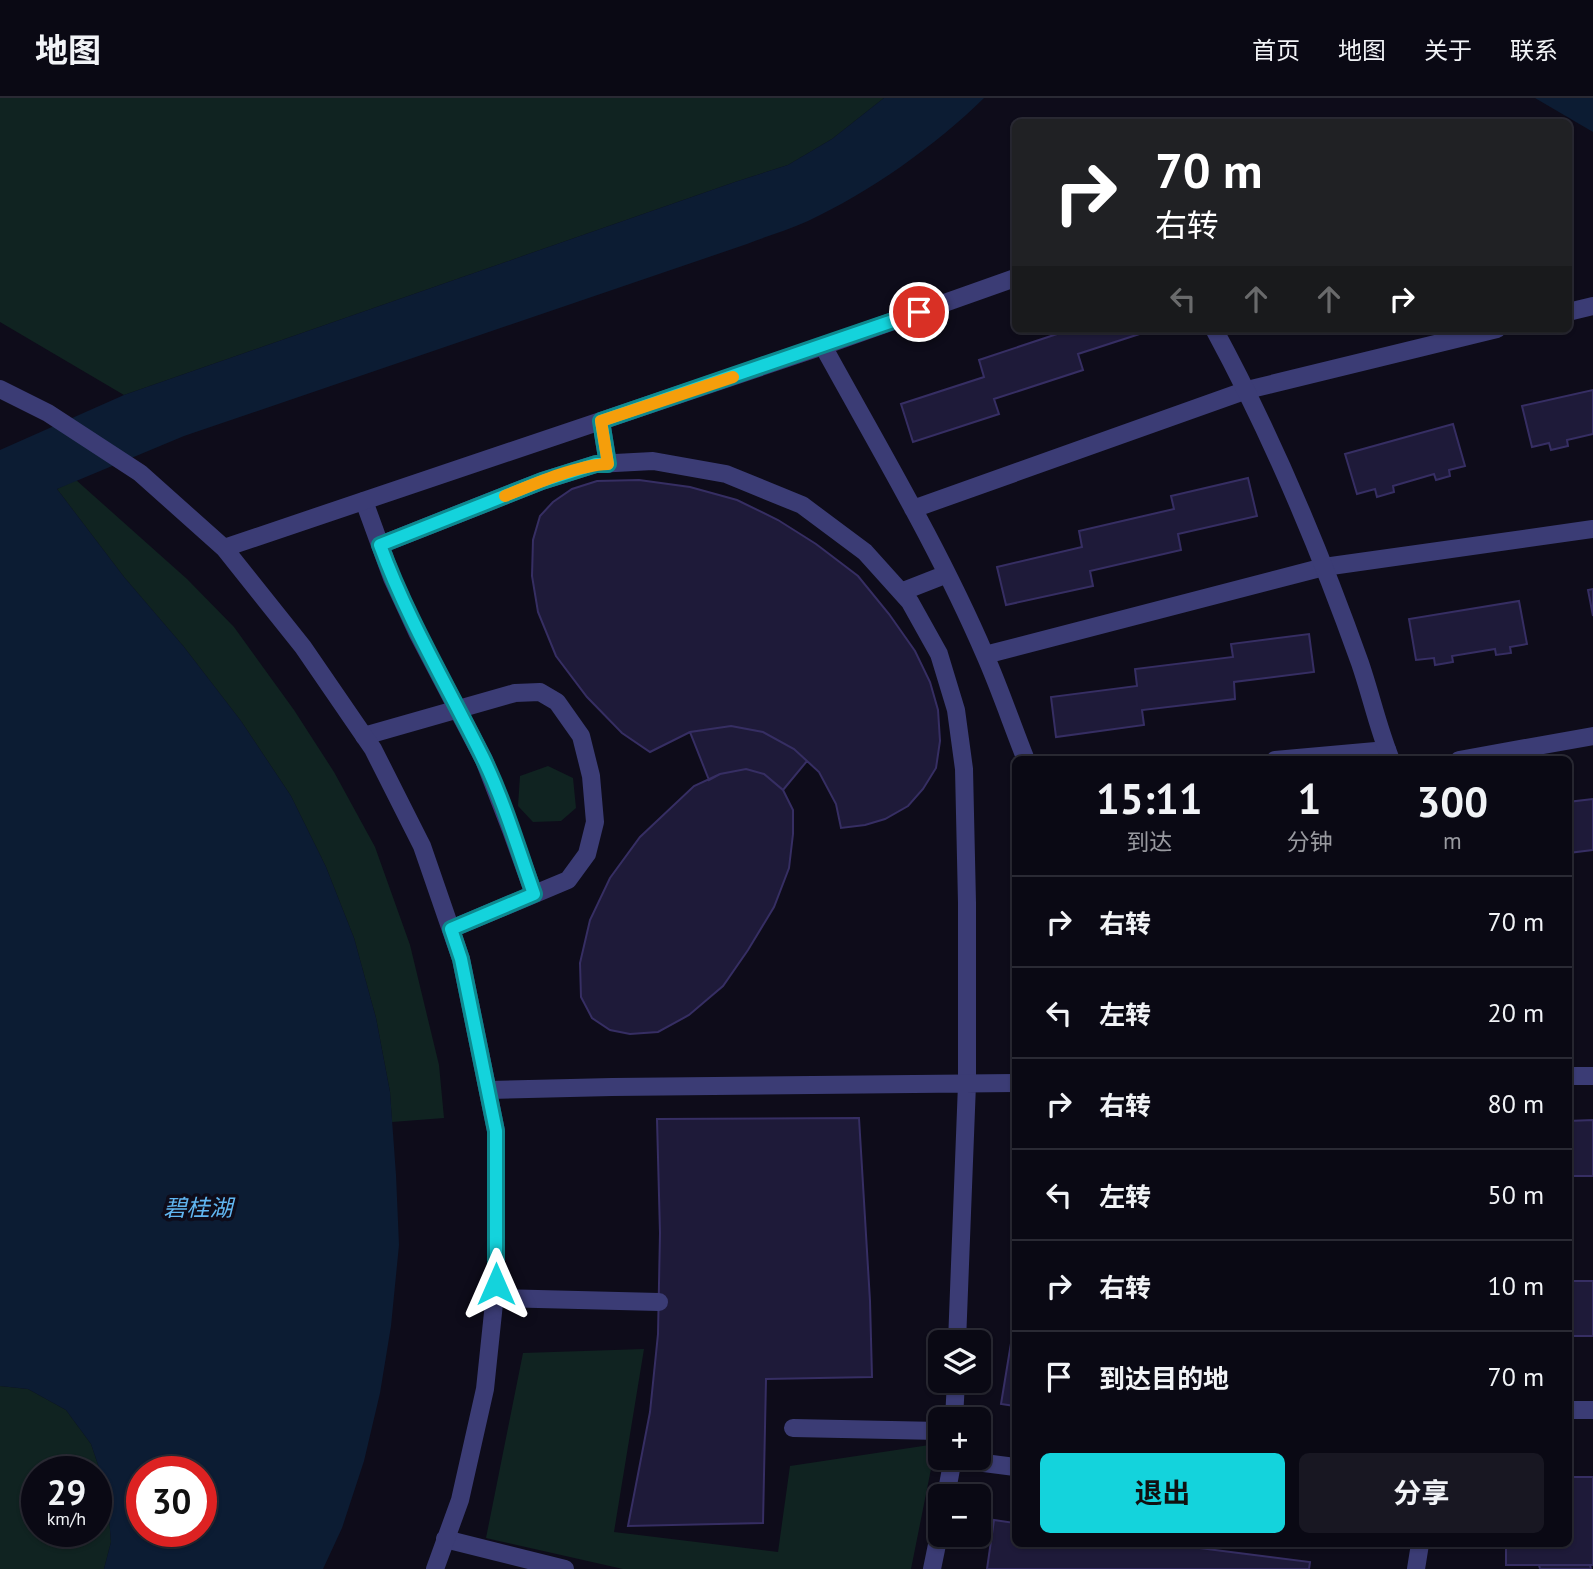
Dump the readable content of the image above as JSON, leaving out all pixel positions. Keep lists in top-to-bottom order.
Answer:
{
  "water": ["碧桂湖"],
  "page": {
    "header": "地图",
    "nav": [
      "首页",
      "地图",
      "关于",
      "联系"
    ],
    "turn": ["70 m", "右转"],
    "eta": [
      "15:11",
      "到达",
      "1",
      "分钟",
      "300",
      "m"
    ],
    "list": [
      {
        "name": "右转",
        "value": "70 m"
      },
      {
        "name": "左转",
        "value": "20 m"
      },
      {
        "name": "右转",
        "value": "80 m"
      },
      {
        "name": "左转",
        "value": "50 m"
      },
      {
        "name": "右转",
        "value": "10 m"
      },
      {
        "name": "到达目的地",
        "value": "70 m"
      }
    ],
    "map_buttons": ["+", "−"],
    "buttons": ["退出", "分享"],
    "speed": "29 km/h",
    "limit": "30"
  }
}
